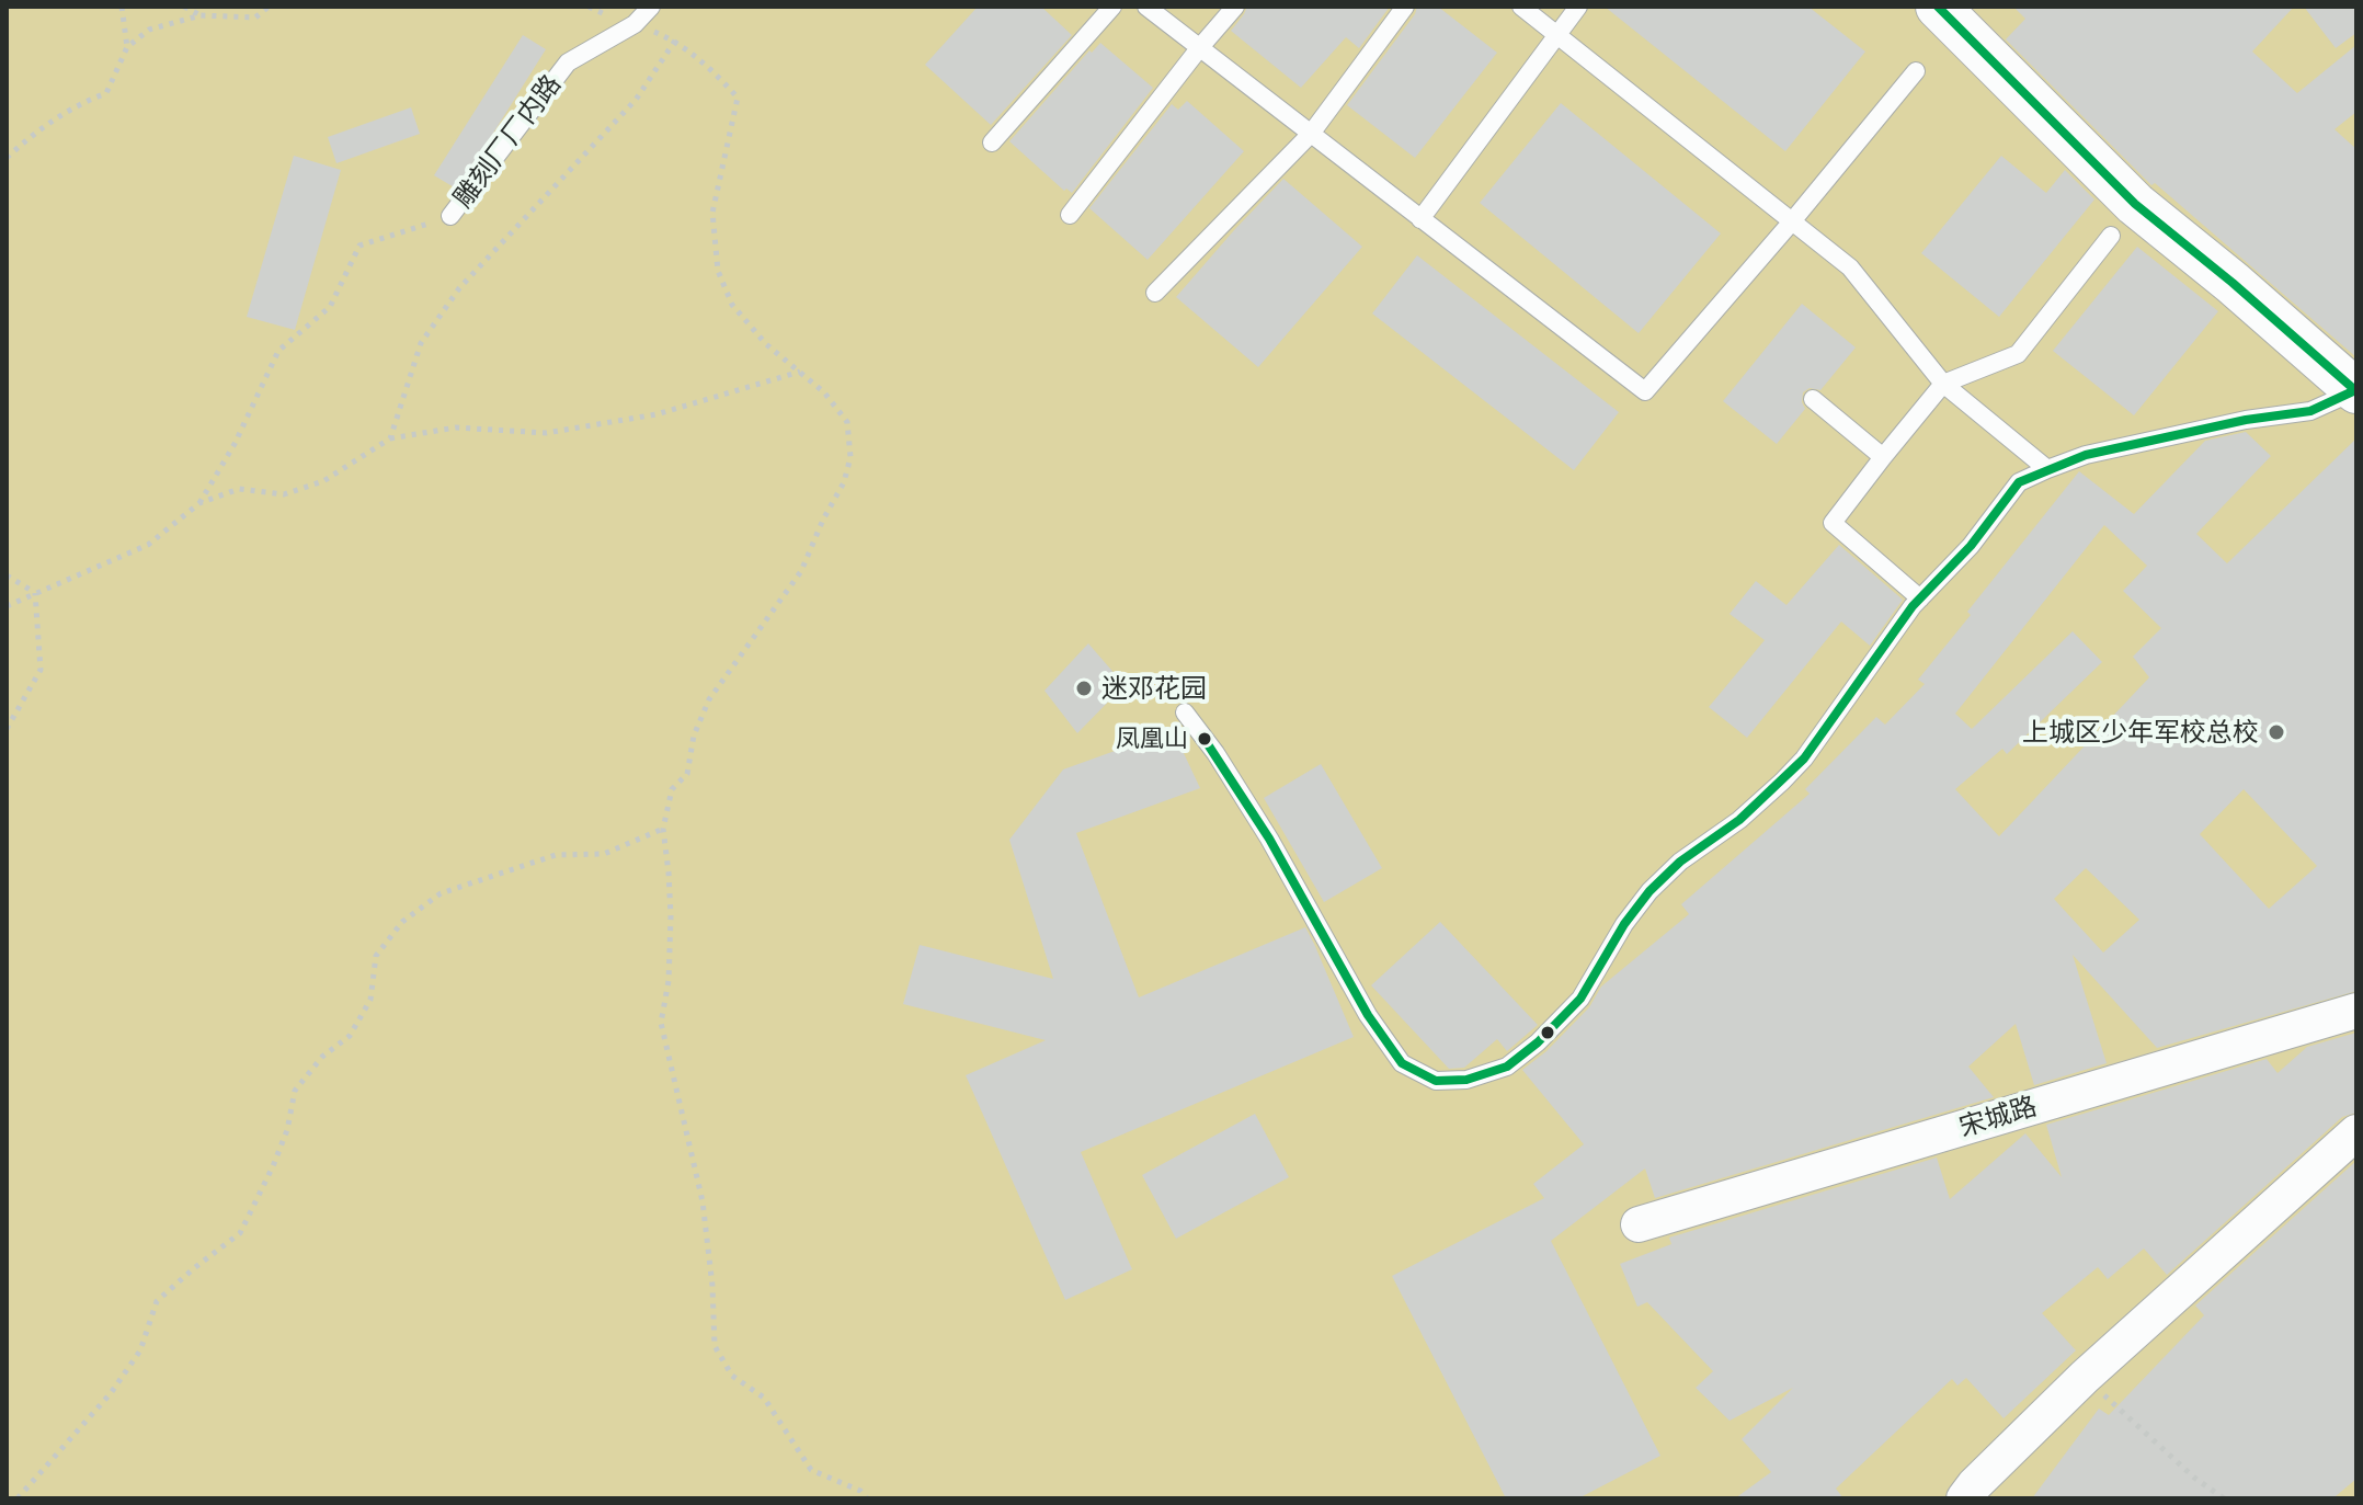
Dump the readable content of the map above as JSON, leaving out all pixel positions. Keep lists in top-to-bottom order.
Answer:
{
  "streets": {
    "street": ["宋城路"],
    "lane": ["雕刻厂厂内路"]
  },
  "places": ["迷邓花园", "上城区少年军校总校", "凤凰山"]
}
